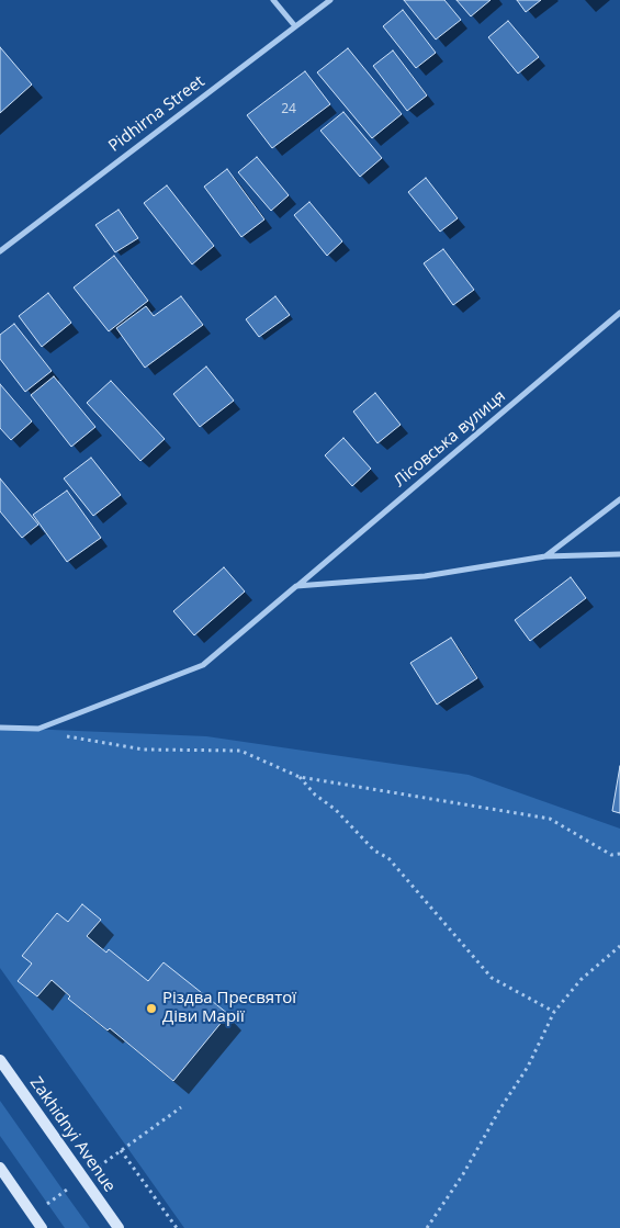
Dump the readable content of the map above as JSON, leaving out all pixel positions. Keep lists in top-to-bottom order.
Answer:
{
  "streets": {
    "main road": ["Zakhidnyi Avenue"],
    "street": ["Pidhirna Street", "Лісовська вулиця"]
  },
  "places": ["Різдва Пресвятої Діви Марії"],
  "house_numbers": ["24"]
}
